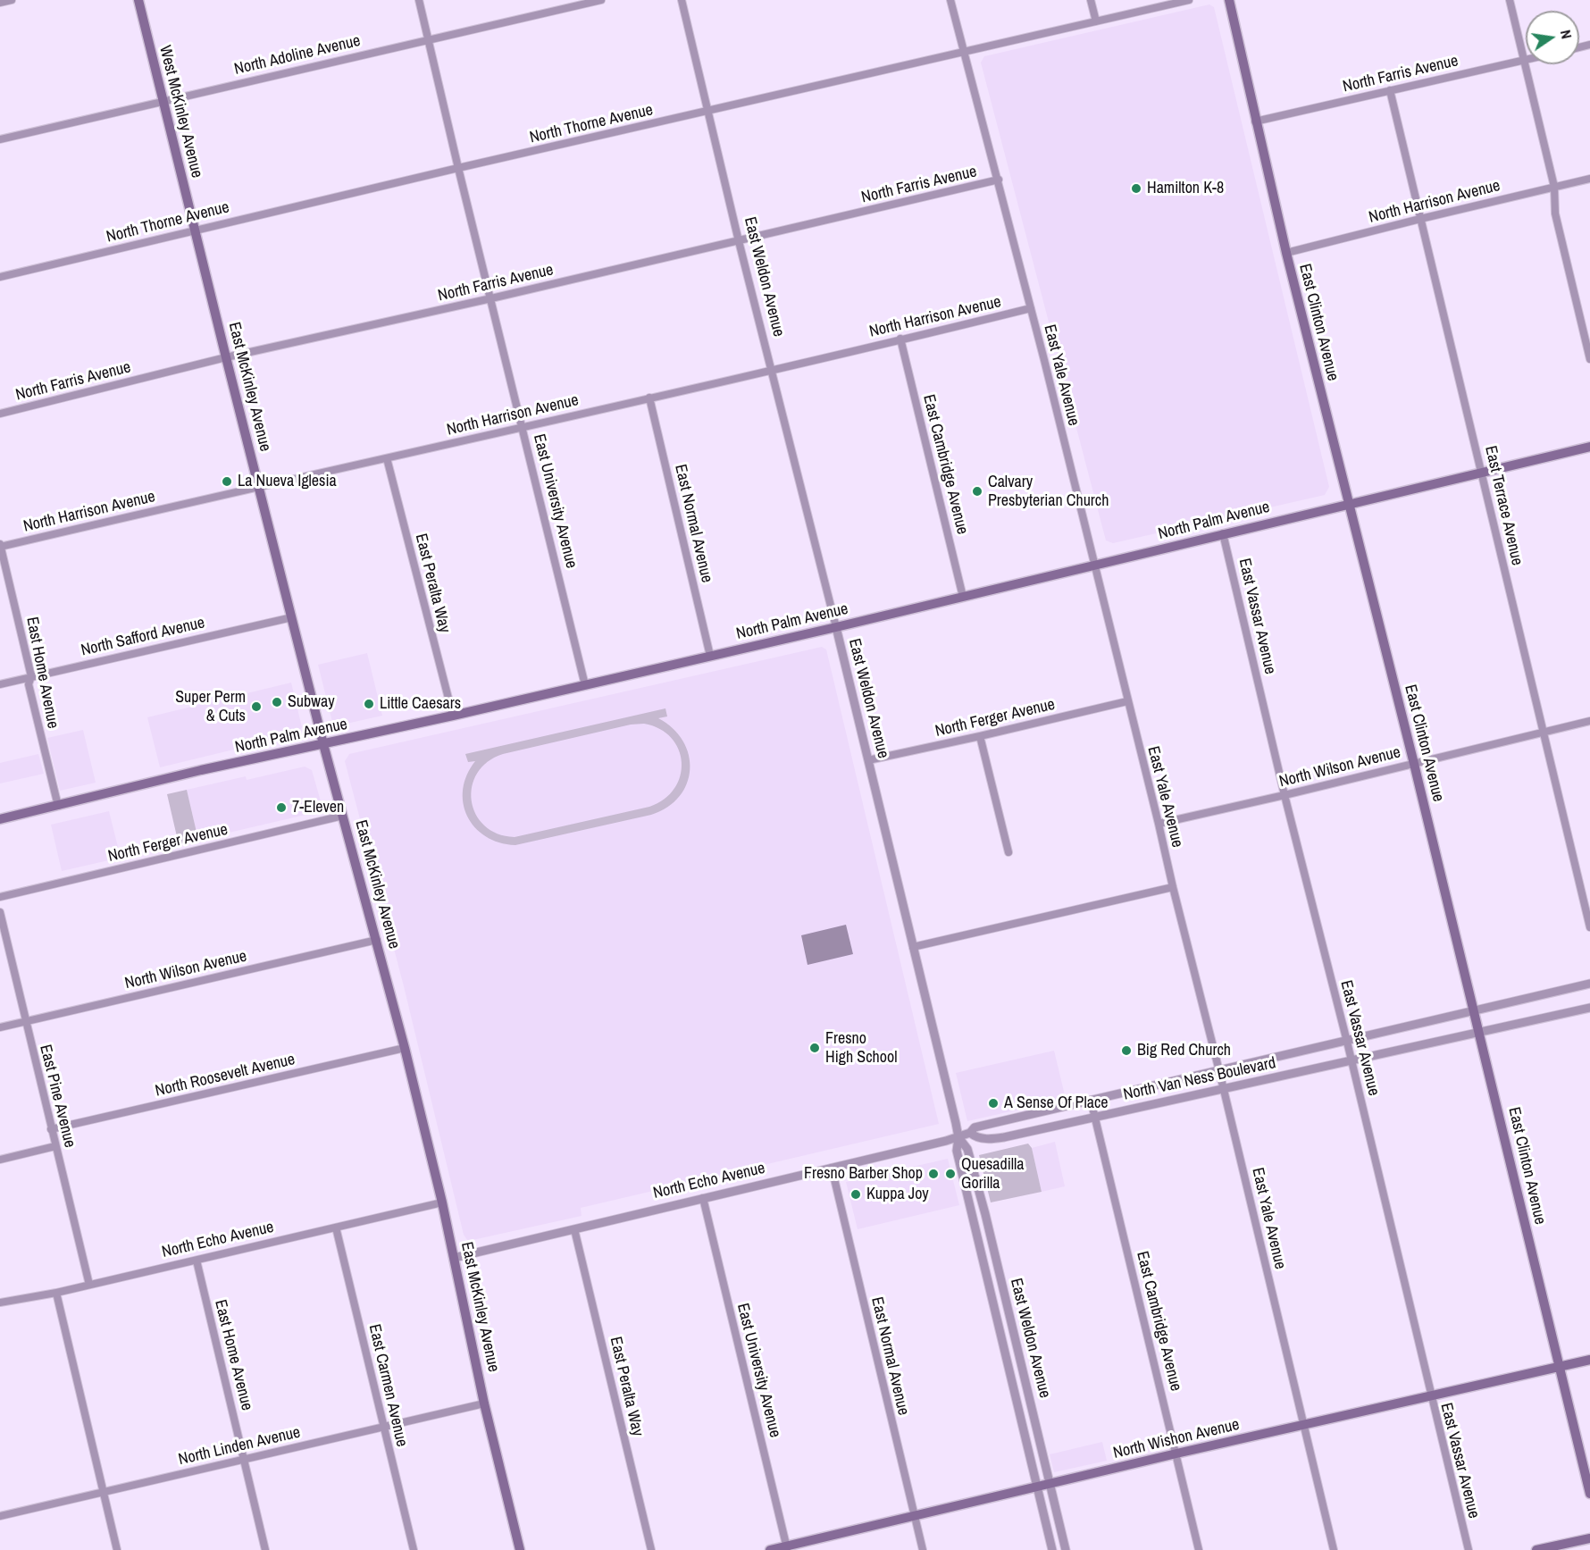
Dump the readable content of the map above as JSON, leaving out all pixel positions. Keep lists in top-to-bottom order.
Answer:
{
  "streets": {
    "main road": [
      "West McKinley Avenue",
      "East Clinton Avenue",
      "East McKinley Avenue",
      "North Palm Avenue",
      "North Wishon Avenue"
    ],
    "street": [
      "North Adoline Avenue",
      "North Farris Avenue",
      "North Thorne Avenue",
      "North Harrison Avenue",
      "East Weldon Avenue",
      "East Yale Avenue",
      "East Cambridge Avenue",
      "East University Avenue",
      "East Terrace Avenue",
      "East Normal Avenue",
      "East Peralta Way",
      "East Vassar Avenue",
      "North Safford Avenue",
      "East Home Avenue",
      "North Ferger Avenue",
      "North Wilson Avenue",
      "North Roosevelt Avenue",
      "North Van Ness Boulevard",
      "East Pine Avenue",
      "North Echo Avenue",
      "East Carmen Avenue",
      "North Linden Avenue"
    ]
  },
  "crossings": [
    ["North Adoline Avenue", "West McKinley Avenue"],
    ["North Adoline Avenue", "East University Avenue"],
    ["North Farris Avenue", "East Weldon Avenue"],
    ["North Farris Avenue", "East Clinton Avenue"],
    ["North Farris Avenue", "East Yale Avenue"],
    ["North Farris Avenue", "East McKinley Avenue"],
    ["North Farris Avenue", "East University Avenue"],
    ["North Farris Avenue", "East Terrace Avenue"],
    ["West McKinley Avenue", "North Thorne Avenue"],
    ["West McKinley Avenue", "East McKinley Avenue"],
    ["North Thorne Avenue", "East Weldon Avenue"],
    ["North Thorne Avenue", "East Yale Avenue"],
    ["North Thorne Avenue", "East McKinley Avenue"],
    ["North Thorne Avenue", "East University Avenue"],
    ["North Harrison Avenue", "East Weldon Avenue"],
    ["North Harrison Avenue", "East Clinton Avenue"],
    ["North Harrison Avenue", "East Yale Avenue"],
    ["North Harrison Avenue", "East McKinley Avenue"],
    ["North Harrison Avenue", "East Cambridge Avenue"],
    ["North Harrison Avenue", "East University Avenue"],
    ["North Harrison Avenue", "East Terrace Avenue"],
    ["North Harrison Avenue", "East Normal Avenue"],
    ["North Harrison Avenue", "East Peralta Way"],
    ["North Harrison Avenue", "East Home Avenue"],
    ["East Weldon Avenue", "North Palm Avenue"],
    ["East Weldon Avenue", "North Ferger Avenue"],
    ["East Weldon Avenue", "North Echo Avenue"],
    ["East Weldon Avenue", "North Wishon Avenue"],
    ["East Clinton Avenue", "North Palm Avenue"],
    ["East Clinton Avenue", "North Wilson Avenue"],
    ["East Clinton Avenue", "North Van Ness Boulevard"],
    ["East Clinton Avenue", "North Wishon Avenue"],
    ["East Yale Avenue", "North Palm Avenue"],
    ["East Yale Avenue", "North Ferger Avenue"],
    ["East Yale Avenue", "North Wilson Avenue"],
    ["East Yale Avenue", "North Van Ness Boulevard"],
    ["East Yale Avenue", "North Wishon Avenue"],
    ["East McKinley Avenue", "North Palm Avenue"],
    ["East McKinley Avenue", "North Safford Avenue"],
    ["East McKinley Avenue", "North Ferger Avenue"],
    ["East McKinley Avenue", "North Wilson Avenue"],
    ["East McKinley Avenue", "North Roosevelt Avenue"],
    ["East McKinley Avenue", "North Echo Avenue"],
    ["East McKinley Avenue", "North Linden Avenue"],
    ["East Cambridge Avenue", "North Palm Avenue"],
    ["East Cambridge Avenue", "North Van Ness Boulevard"],
    ["East Cambridge Avenue", "North Wishon Avenue"],
    ["East University Avenue", "North Palm Avenue"],
    ["East University Avenue", "North Echo Avenue"],
    ["East University Avenue", "North Wishon Avenue"],
    ["East Terrace Avenue", "North Palm Avenue"],
    ["East Terrace Avenue", "North Wilson Avenue"],
    ["North Palm Avenue", "East Normal Avenue"],
    ["North Palm Avenue", "East Peralta Way"],
    ["North Palm Avenue", "East Vassar Avenue"],
    ["North Palm Avenue", "East Home Avenue"],
    ["East Normal Avenue", "North Echo Avenue"],
    ["East Normal Avenue", "North Wishon Avenue"],
    ["East Peralta Way", "North Echo Avenue"],
    ["East Vassar Avenue", "North Wilson Avenue"],
    ["East Vassar Avenue", "North Van Ness Boulevard"],
    ["East Vassar Avenue", "North Wishon Avenue"],
    ["North Safford Avenue", "East Home Avenue"],
    ["East Home Avenue", "North Echo Avenue"],
    ["East Home Avenue", "North Linden Avenue"],
    ["North Wilson Avenue", "East Pine Avenue"],
    ["North Roosevelt Avenue", "East Pine Avenue"],
    ["North Van Ness Boulevard", "North Echo Avenue"],
    ["East Pine Avenue", "North Echo Avenue"],
    ["North Echo Avenue", "East Carmen Avenue"],
    ["East Carmen Avenue", "North Linden Avenue"]
  ],
  "places": [
    "Hamilton K-8",
    "La Nueva Iglesia",
    "Calvary Presbyterian Church",
    "Subway",
    "Little Caesars",
    "Super Perm & Cuts",
    "7-Eleven",
    "Fresno High School",
    "Big Red Church",
    "A Sense Of Place",
    "Fresno Barber Shop",
    "Quesadilla Gorilla",
    "Kuppa Joy"
  ],
  "north": "right"
}
